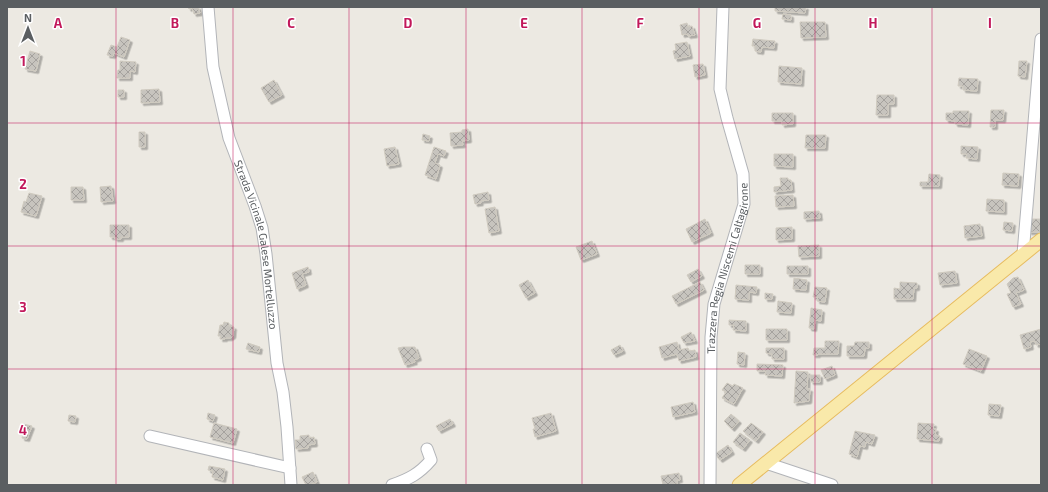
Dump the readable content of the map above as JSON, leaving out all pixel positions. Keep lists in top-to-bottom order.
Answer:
{
  "streets": {
    "street": ["Strada Vicinale Galese Mortelluzzo", "Trazzera Regia Niscemi Caltagirone"]
  },
  "north": "top",
  "grid": {
    "columns": [
      "A",
      "B",
      "C",
      "D",
      "E",
      "F",
      "G",
      "H",
      "I"
    ],
    "rows": [
      "1",
      "2",
      "3",
      "4"
    ]
  }
}
